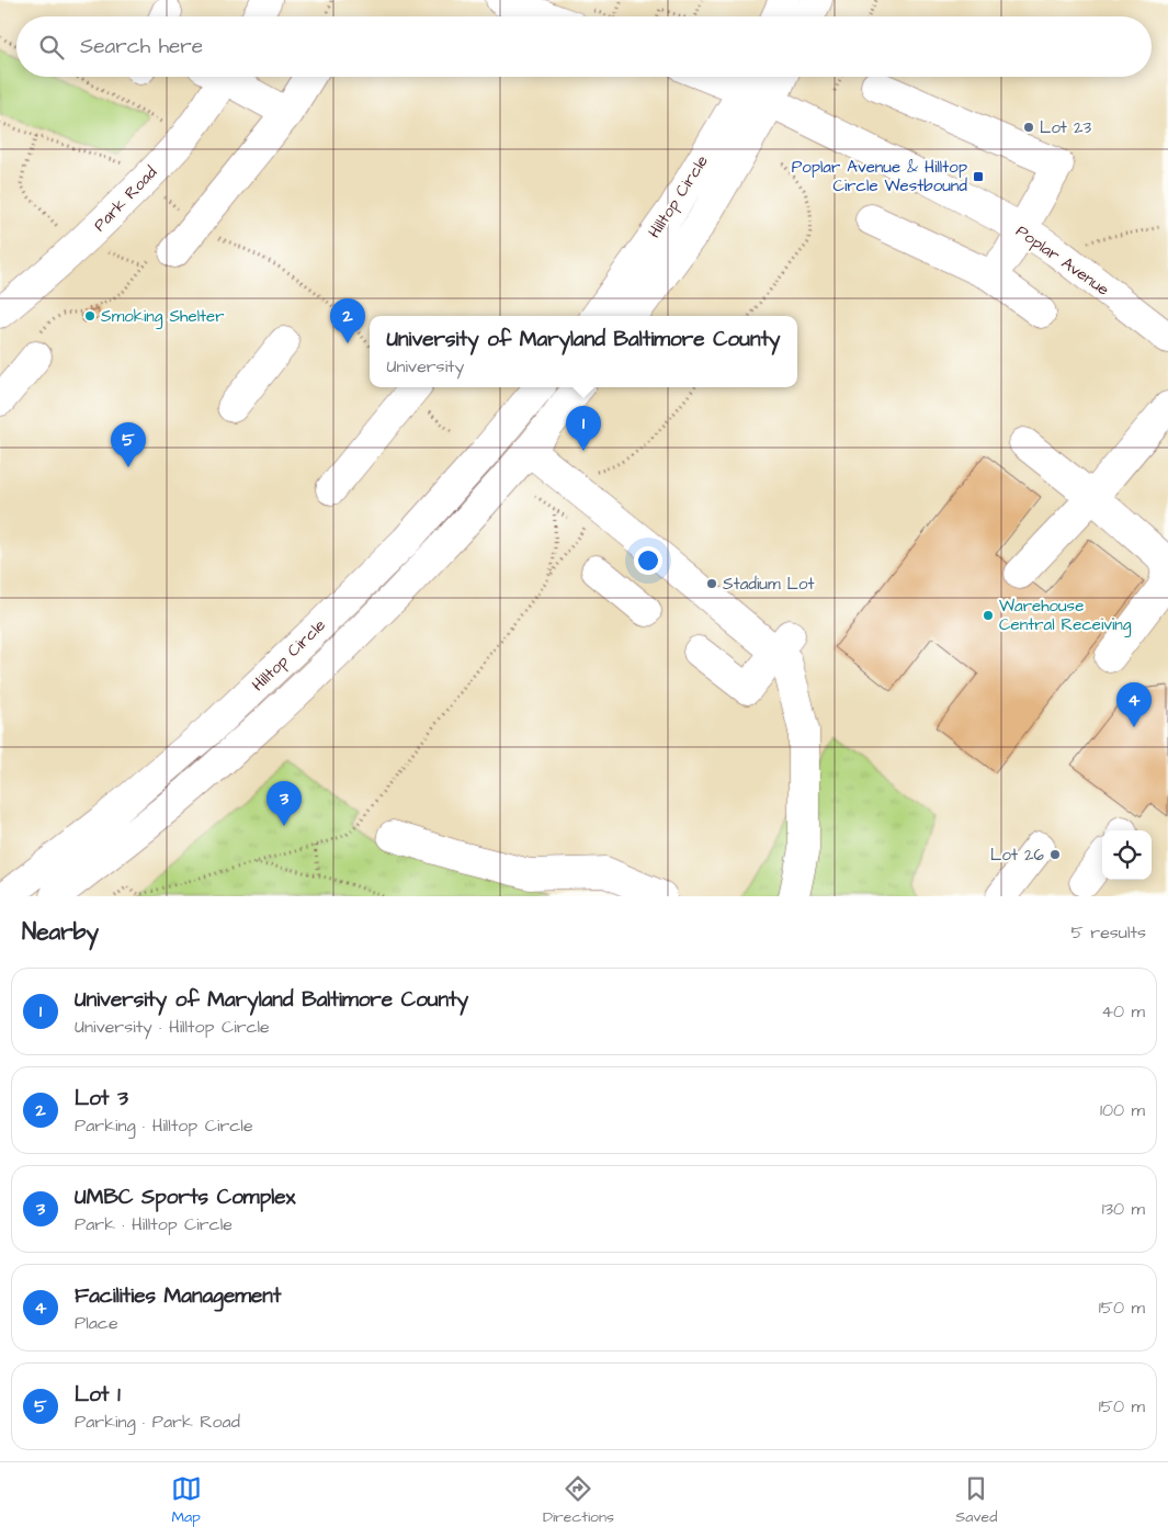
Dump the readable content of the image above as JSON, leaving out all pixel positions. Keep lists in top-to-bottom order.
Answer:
{
  "streets": {
    "street": ["Hilltop Circle", "Park Road", "Poplar Avenue"]
  },
  "crossings": [
    ["Hilltop Circle", "Poplar Avenue"]
  ],
  "places": {
    "other": [
      "Lot 23",
      "Smoking Shelter",
      "Stadium Lot",
      "Warehouse Central Receiving",
      "Lot 26"
    ],
    "transit": ["Poplar Avenue & Hilltop Circle Westbound"]
  },
  "page": {
    "search": "Search here",
    "pins": [
      "2",
      "1",
      "5",
      "4",
      "3"
    ],
    "popup": ["University of Maryland Baltimore County", "University"],
    "heading": ["Nearby", "5 results"],
    "list": [
      {
        "mark": "1",
        "name": "University of Maryland Baltimore County",
        "note": "University · Hilltop Circle",
        "value": "40 m"
      },
      {
        "mark": "2",
        "name": "Lot 3",
        "note": "Parking · Hilltop Circle",
        "value": "100 m"
      },
      {
        "mark": "3",
        "name": "UMBC Sports Complex",
        "note": "Park · Hilltop Circle",
        "value": "130 m"
      },
      {
        "mark": "4",
        "name": "Facilities Management",
        "note": "Place",
        "value": "150 m"
      },
      {
        "mark": "5",
        "name": "Lot 1",
        "note": "Parking · Park Road",
        "value": "150 m"
      }
    ],
    "nav": ["Map", "Directions", "Saved"]
  }
}
